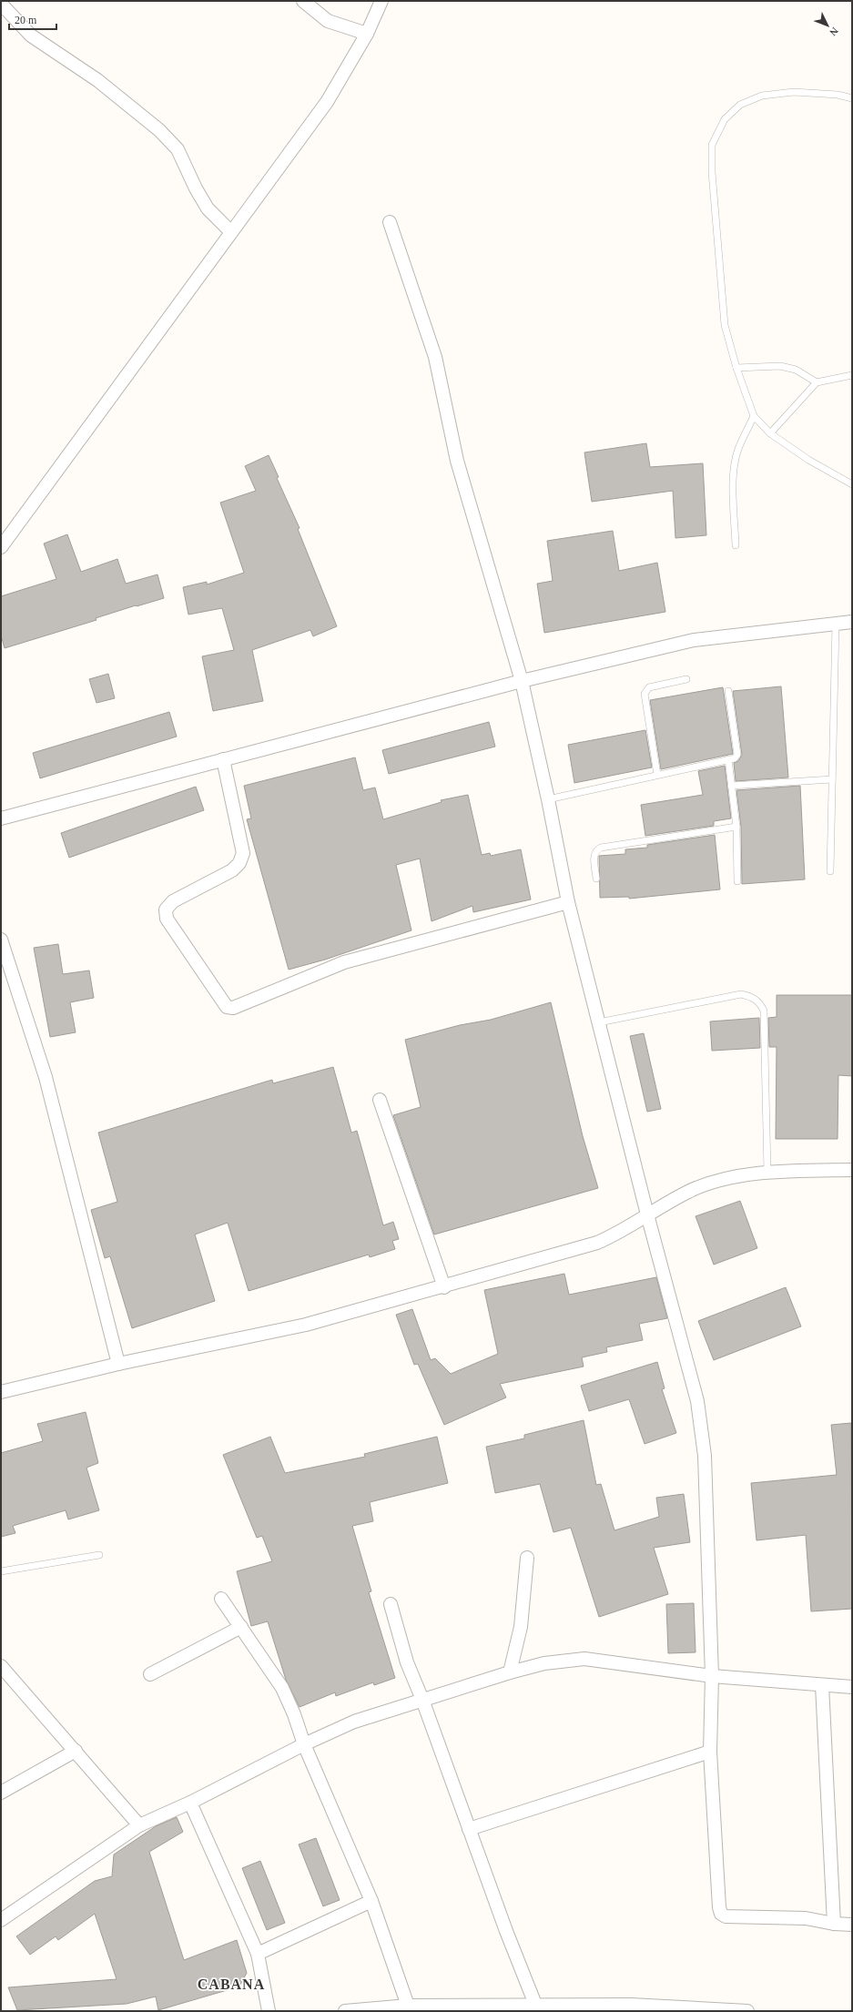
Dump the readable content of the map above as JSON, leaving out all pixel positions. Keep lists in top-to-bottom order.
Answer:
{
  "districts": ["CABANA"],
  "scale_bar": "20 m",
  "north": "bottom right"
}
